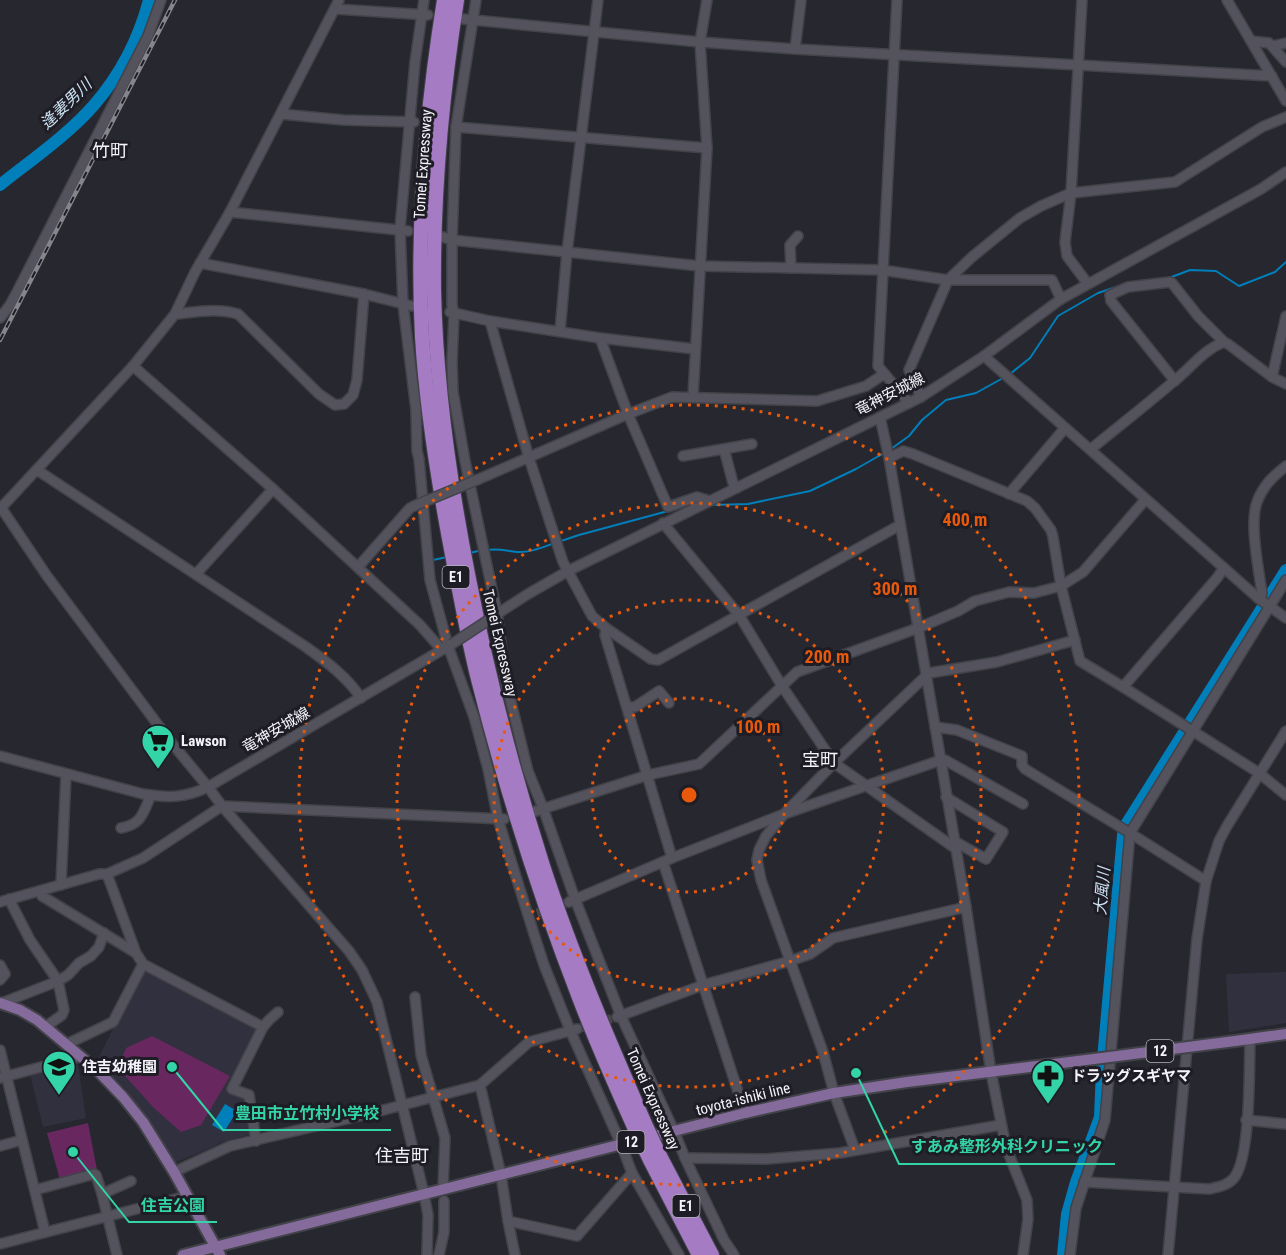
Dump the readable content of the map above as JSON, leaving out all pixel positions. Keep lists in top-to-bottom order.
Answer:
{
  "streets": {
    "highway": ["Tomei Expressway", "E1"],
    "main road": ["12", "toyota-ishiki line"],
    "street": ["竜神安城線"]
  },
  "districts": ["竹町", "宝町", "住吉町"],
  "water": ["逢妻男川", "大風川"],
  "places": {
    "supermarket": ["Lawson"],
    "other": ["豊田市立竹村小学校", "すあみ整形外科クリニック", "住吉公園"],
    "school or university": ["住吉幼稚園"],
    "pharmacy": ["ドラッグスギヤマ"]
  },
  "rings": [
    "400 m",
    "300 m",
    "200 m",
    "100 m"
  ]
}
